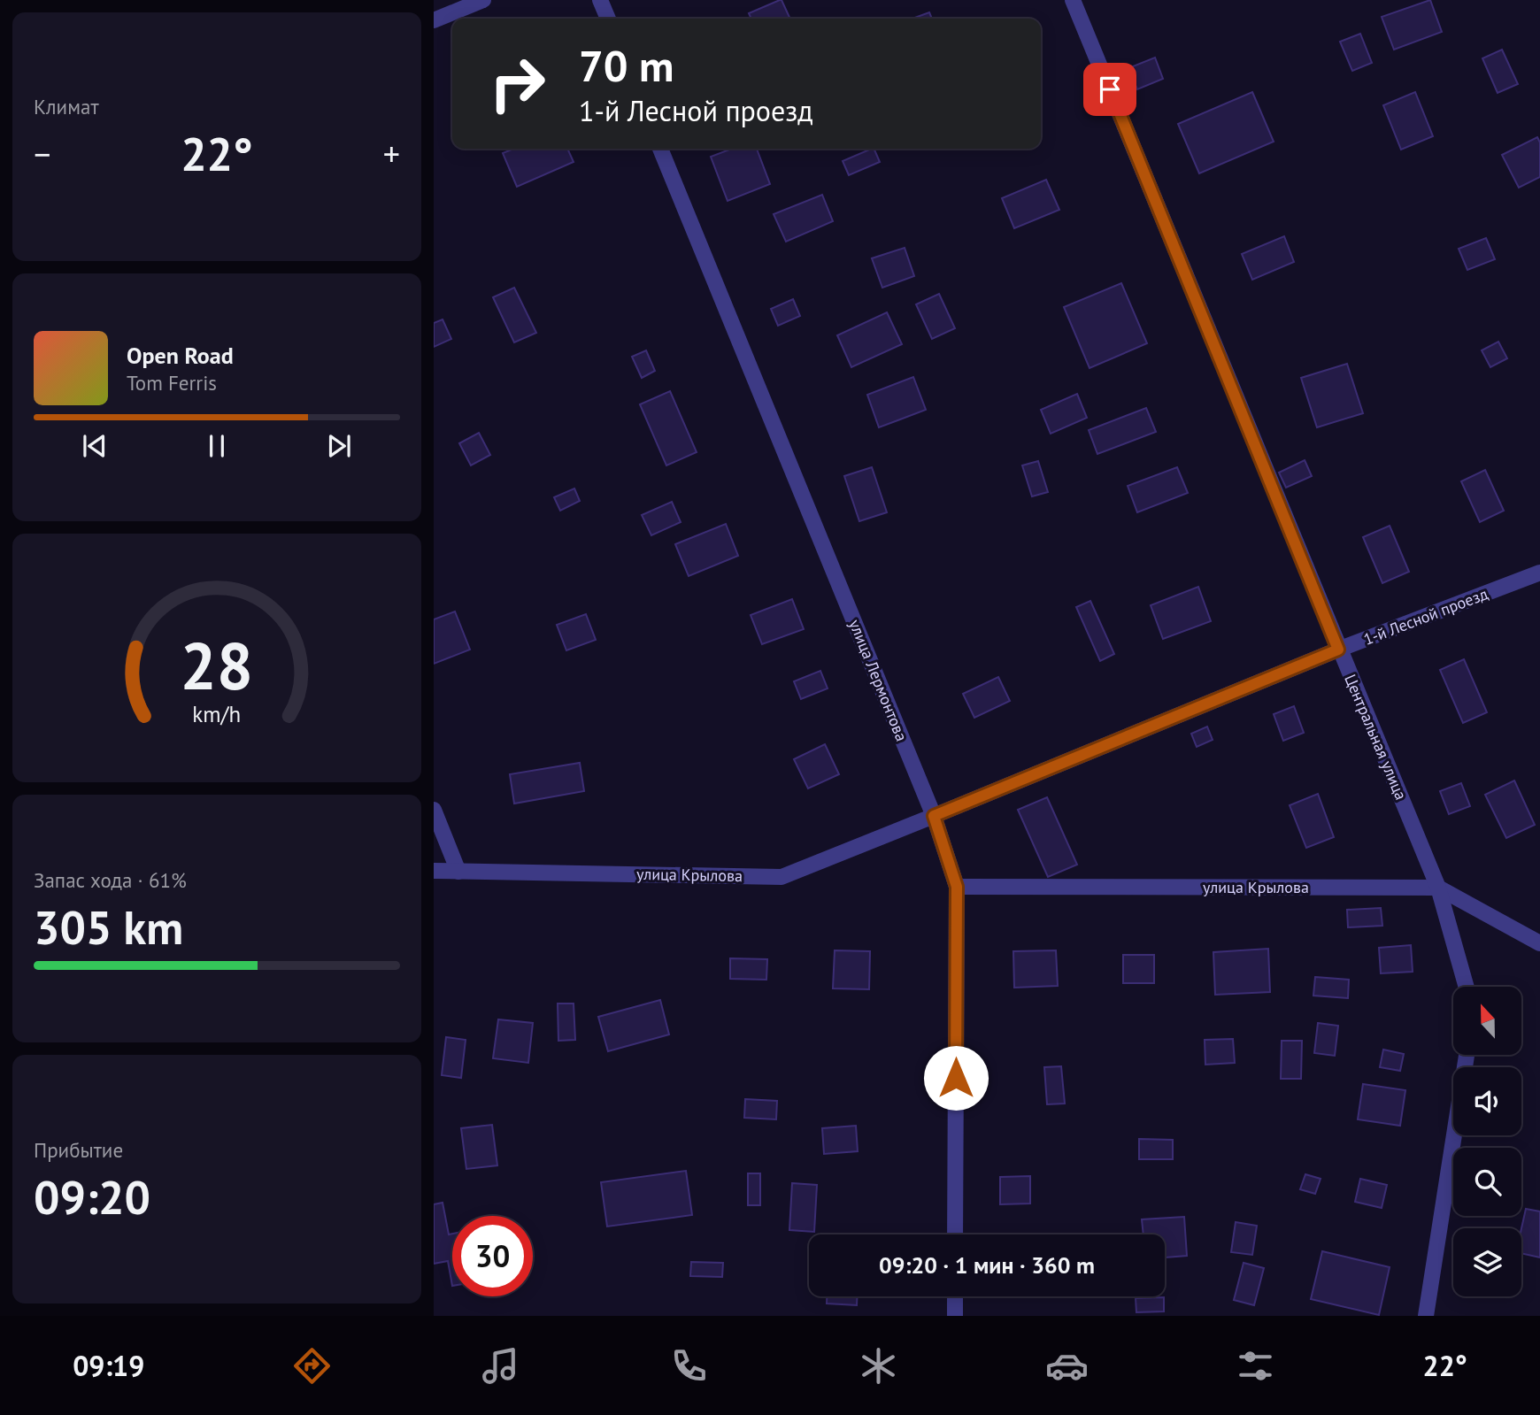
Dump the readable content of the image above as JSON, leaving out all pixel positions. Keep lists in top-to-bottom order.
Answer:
{
  "streets": {
    "street": [
      "1-й Лесной проезд",
      "улица Лермонтова",
      "Центральная улица",
      "улица Крылова"
    ]
  },
  "crossings": [
    ["1-й Лесной проезд", "улица Лермонтова"],
    ["1-й Лесной проезд", "Центральная улица"],
    ["1-й Лесной проезд", "улица Крылова"],
    ["улица Лермонтова", "улица Крылова"],
    ["Центральная улица", "улица Крылова"]
  ],
  "north": "top",
  "page": {
    "tile": [
      "Климат",
      ["Запас хода · 61%", "305 km"],
      ["Прибытие", "09:20"]
    ],
    "turn": ["70 m", "1-й Лесной проезд"],
    "heat": ["−", "22°", "+"],
    "song": ["Open Road", "Tom Ferris"],
    "limit": "30",
    "trip": "09:20 · 1 мин · 360 m",
    "tabs": ["09:19", "22°"],
    "gauge": ["28", "km/h"]
  }
}
